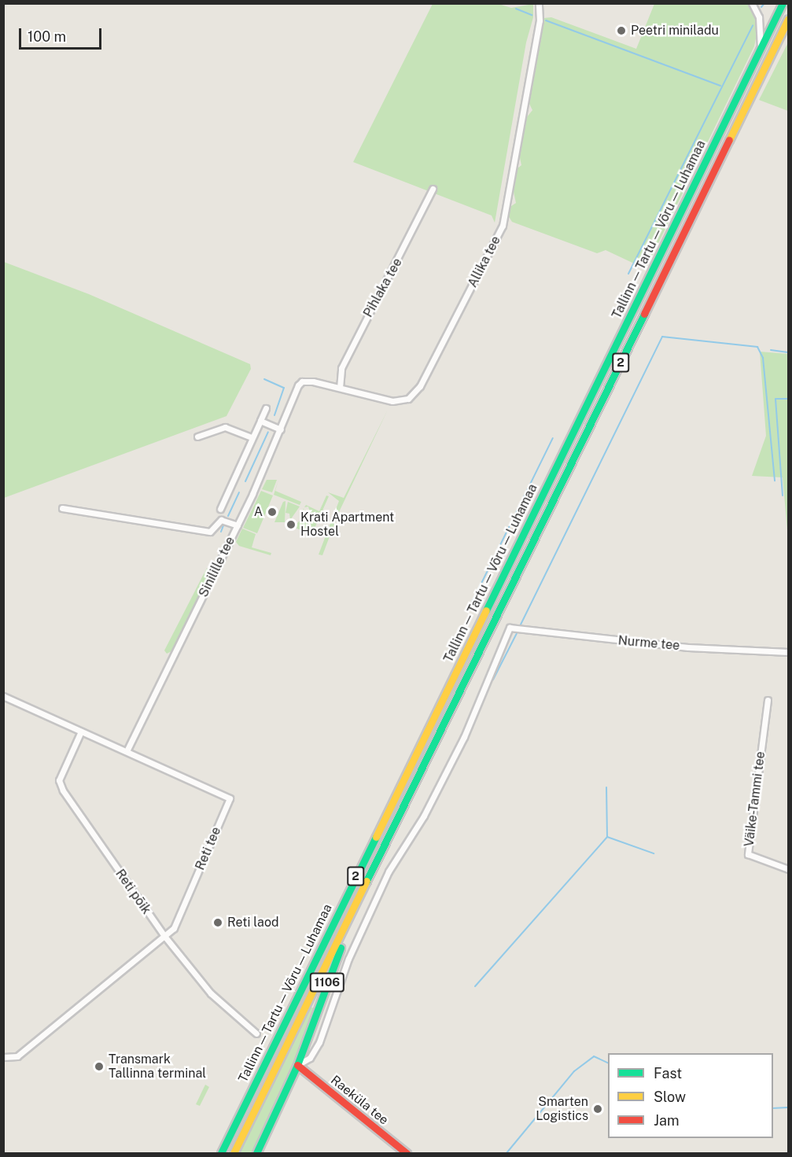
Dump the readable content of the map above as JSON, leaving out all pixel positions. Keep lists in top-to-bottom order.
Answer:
{
  "streets": {
    "main road": [
      "Tallinn — Tartu — Võru — Luhamaa",
      "2",
      "1106",
      "Raeküla tee"
    ],
    "street": [
      "Allika tee",
      "Pihlaka tee",
      "Sinilille tee",
      "Nurme tee",
      "Väike-Tammi tee",
      "Reti tee",
      "Reti põik"
    ]
  },
  "crossings": [
    ["Tallinn — Tartu — Võru — Luhamaa", "1106"],
    ["Allika tee", "Pihlaka tee"],
    ["Allika tee", "Sinilille tee"],
    ["Sinilille tee", "Reti tee"],
    ["Nurme tee", "1106"],
    ["Nurme tee", "Raeküla tee"],
    ["Reti tee", "Reti põik"],
    ["1106", "Raeküla tee"]
  ],
  "places": [
    "Peetri miniladu",
    "A",
    "Krati Apartment Hostel",
    "Reti laod",
    "Transmark Tallinna terminal",
    "Smarten Logistics"
  ],
  "legend": ["Fast", "Slow", "Jam"],
  "scale_bar": "100 m"
}
